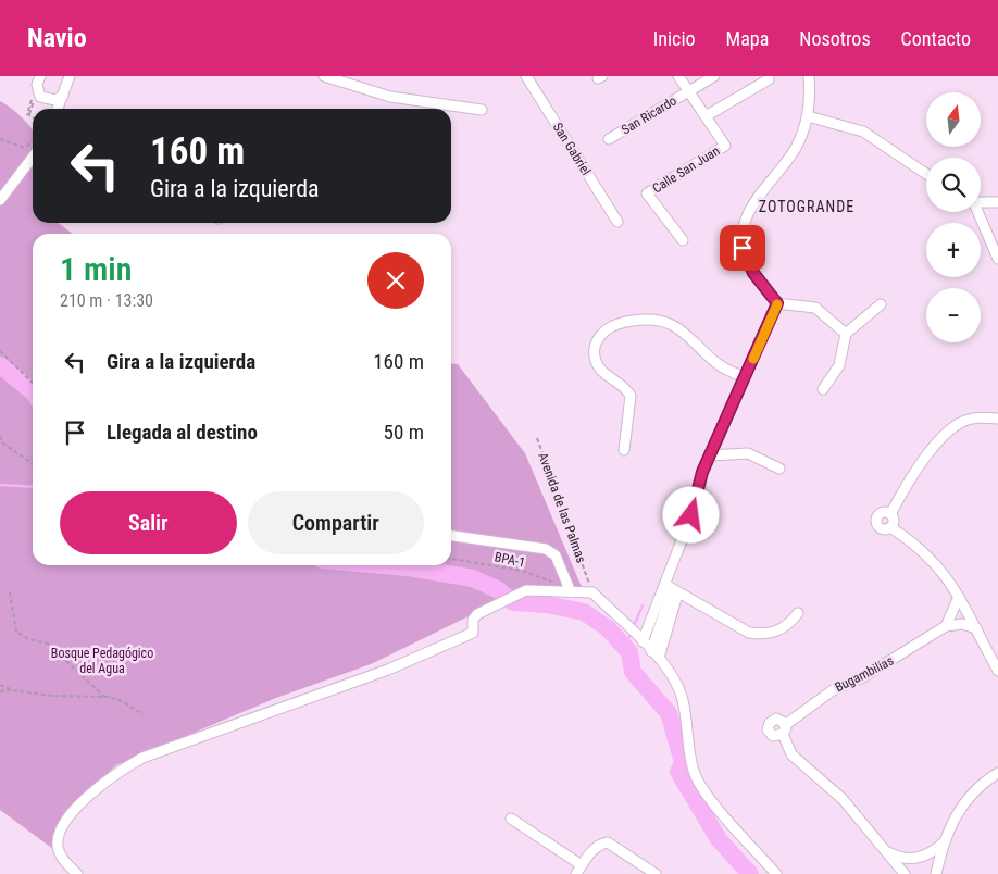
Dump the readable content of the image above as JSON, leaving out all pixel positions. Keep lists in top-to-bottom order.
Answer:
{
  "streets": {
    "street": [
      "San Ricardo",
      "San Gabriel",
      "Calle San Juan",
      "Bugambilias"
    ],
    "path": ["Avenida de las Palmas"]
  },
  "districts": ["ZOTOGRANDE"],
  "parks": ["Bosque Pedagógico del Agua"],
  "north": "top",
  "page": {
    "header": "Navio",
    "nav": [
      "Inicio",
      "Mapa",
      "Nosotros",
      "Contacto"
    ],
    "map_buttons": ["+", "−"],
    "turn": ["160 m", "Gira a la izquierda"],
    "heading": ["1 min", "210 m · 13:30"],
    "list": [
      {
        "name": "Gira a la izquierda",
        "value": "160 m"
      },
      {
        "name": "Llegada al destino",
        "value": "50 m"
      }
    ],
    "buttons": ["Salir", "Compartir"]
  }
}
